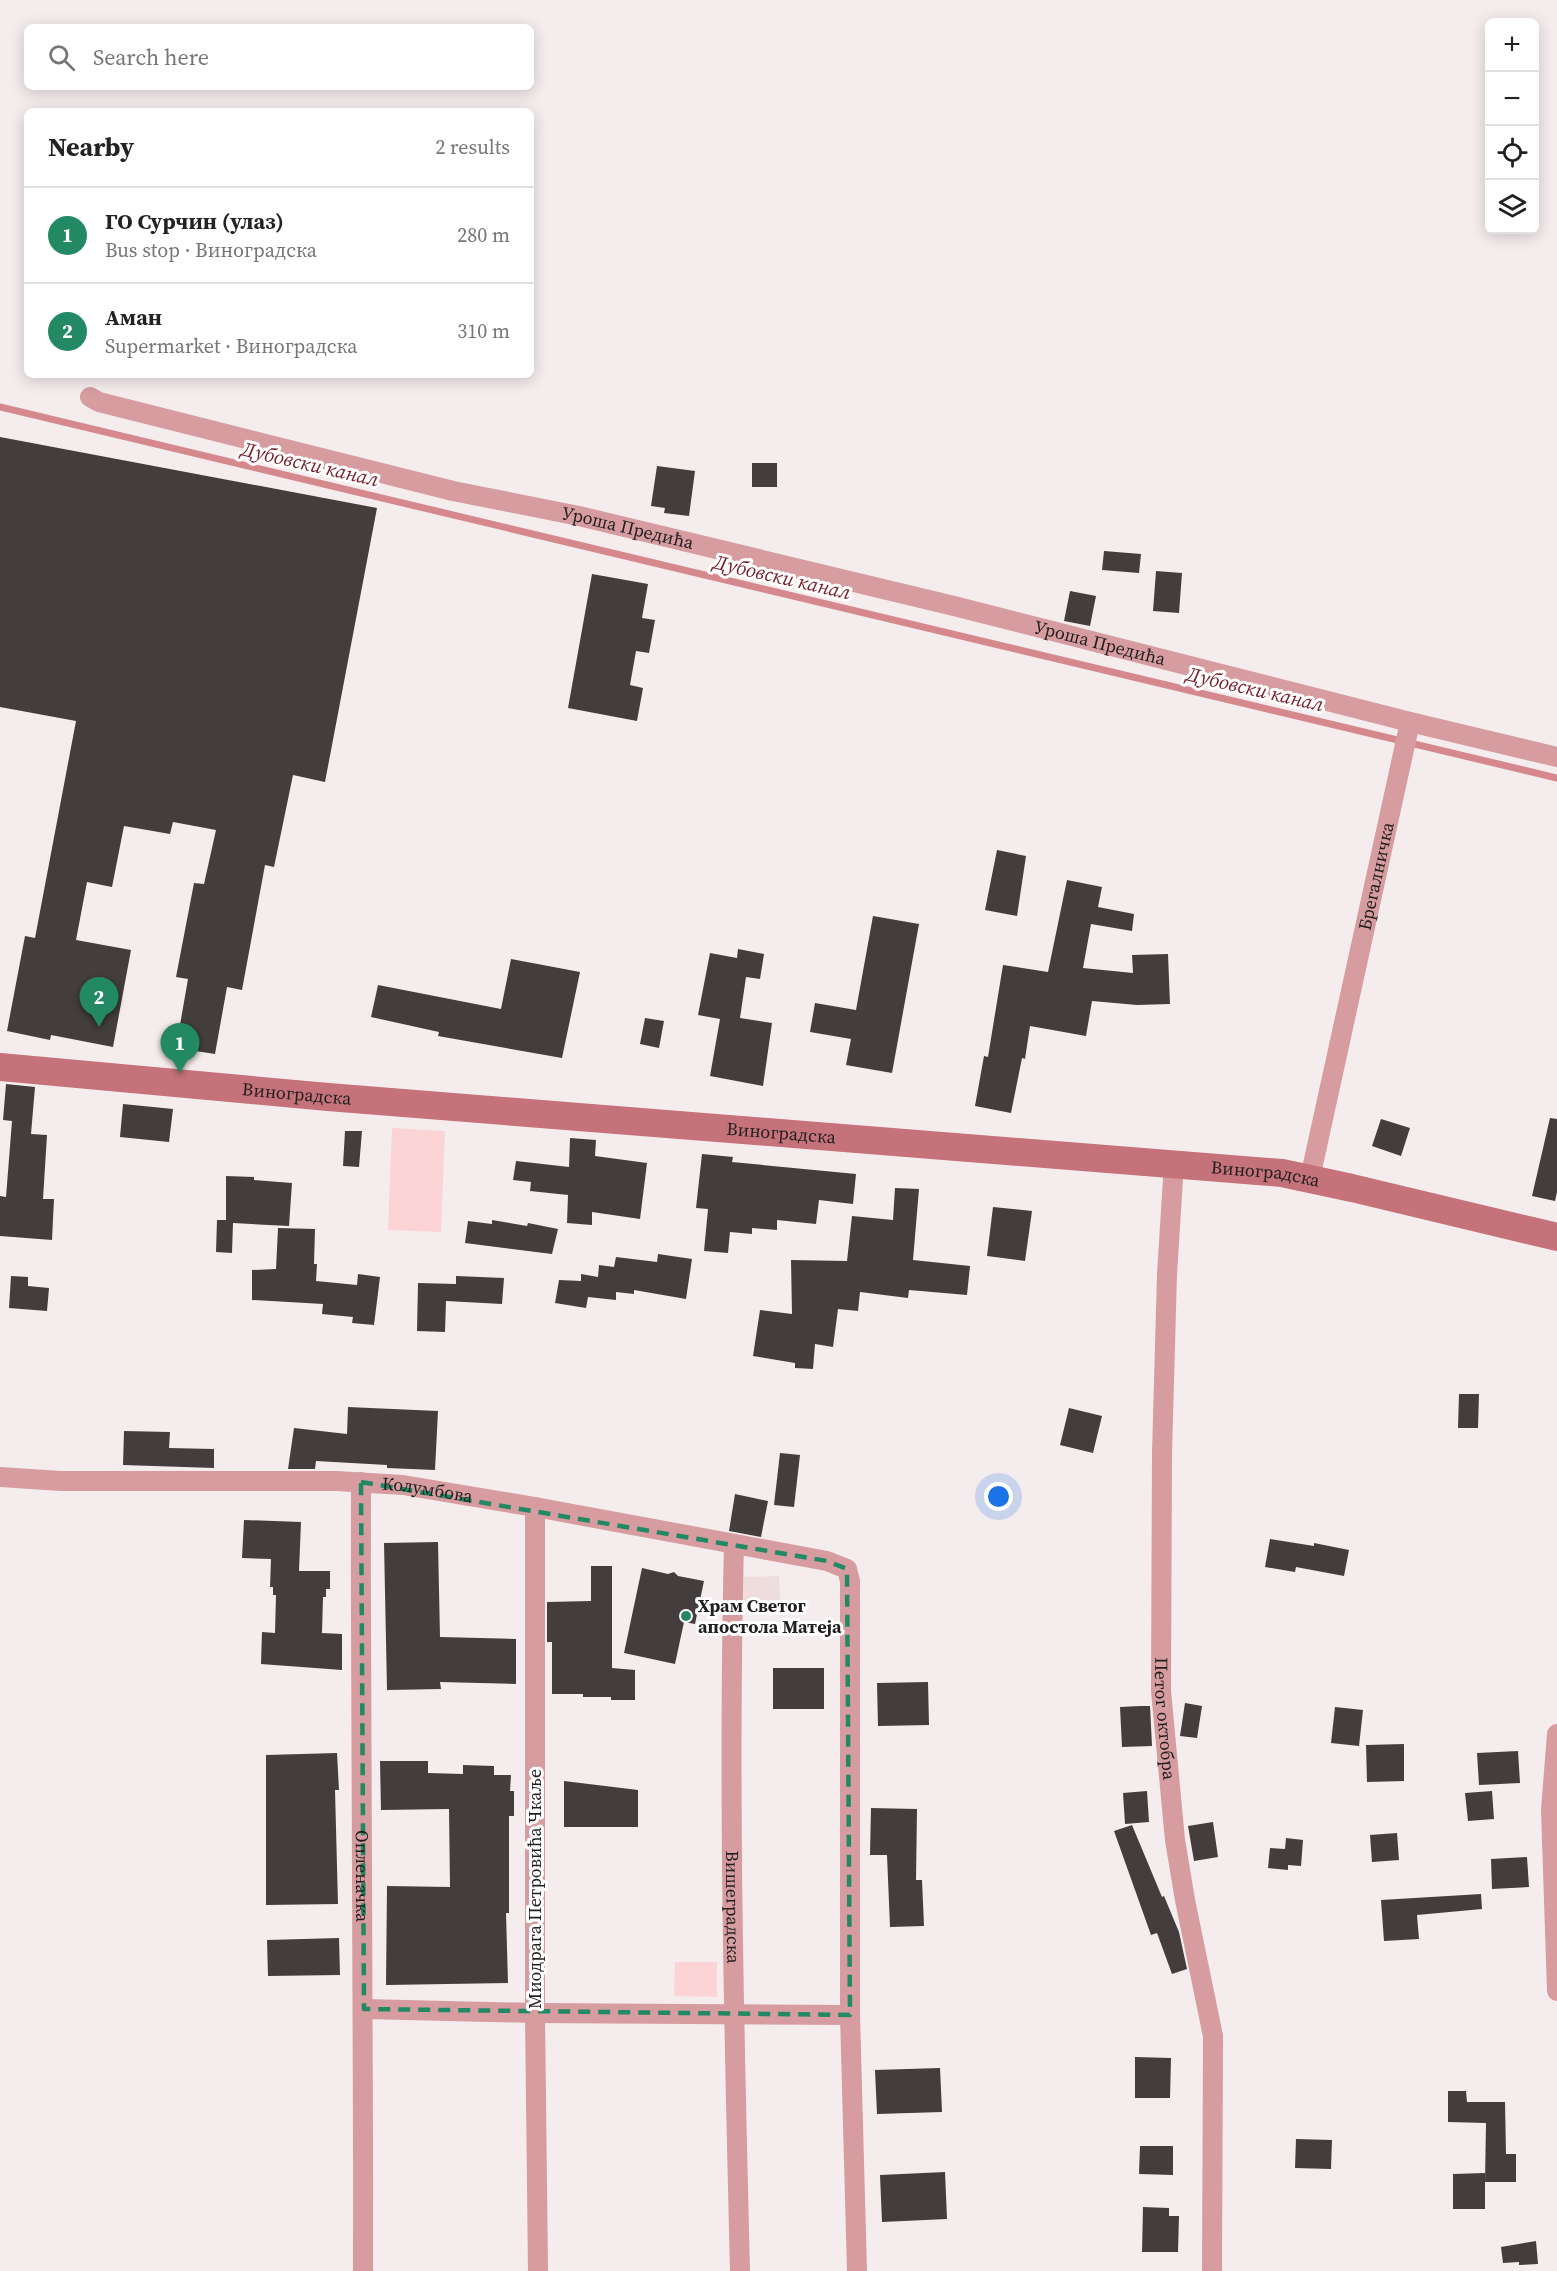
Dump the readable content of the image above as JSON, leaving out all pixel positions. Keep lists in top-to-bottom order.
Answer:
{
  "streets": {
    "street": [
      "Уроша Предића",
      "Брегалничка",
      "Виноградска",
      "Колумбова",
      "Петог октобра",
      "Опленачка",
      "Миодрага Петровића Чкаље",
      "Вишеградска"
    ]
  },
  "crossings": [
    ["Уроша Предића", "Брегалничка"],
    ["Брегалничка", "Виноградска"],
    ["Виноградска", "Петог октобра"],
    ["Колумбова", "Опленачка"],
    ["Колумбова", "Миодрага Петровића Чкаље"],
    ["Колумбова", "Вишеградска"]
  ],
  "water": ["Дубовски канал"],
  "places": ["Храм Светог апостола Матеја"],
  "page": {
    "map_buttons": ["+", "−"],
    "search": "Search here",
    "heading": ["Nearby", "2 results"],
    "list": [
      {
        "mark": "1",
        "name": "ГО Сурчин (улаз)",
        "note": "Bus stop · Виноградска",
        "value": "280 m"
      },
      {
        "mark": "2",
        "name": "Аман",
        "note": "Supermarket · Виноградска",
        "value": "310 m"
      }
    ],
    "pins": ["2", "1"]
  }
}
